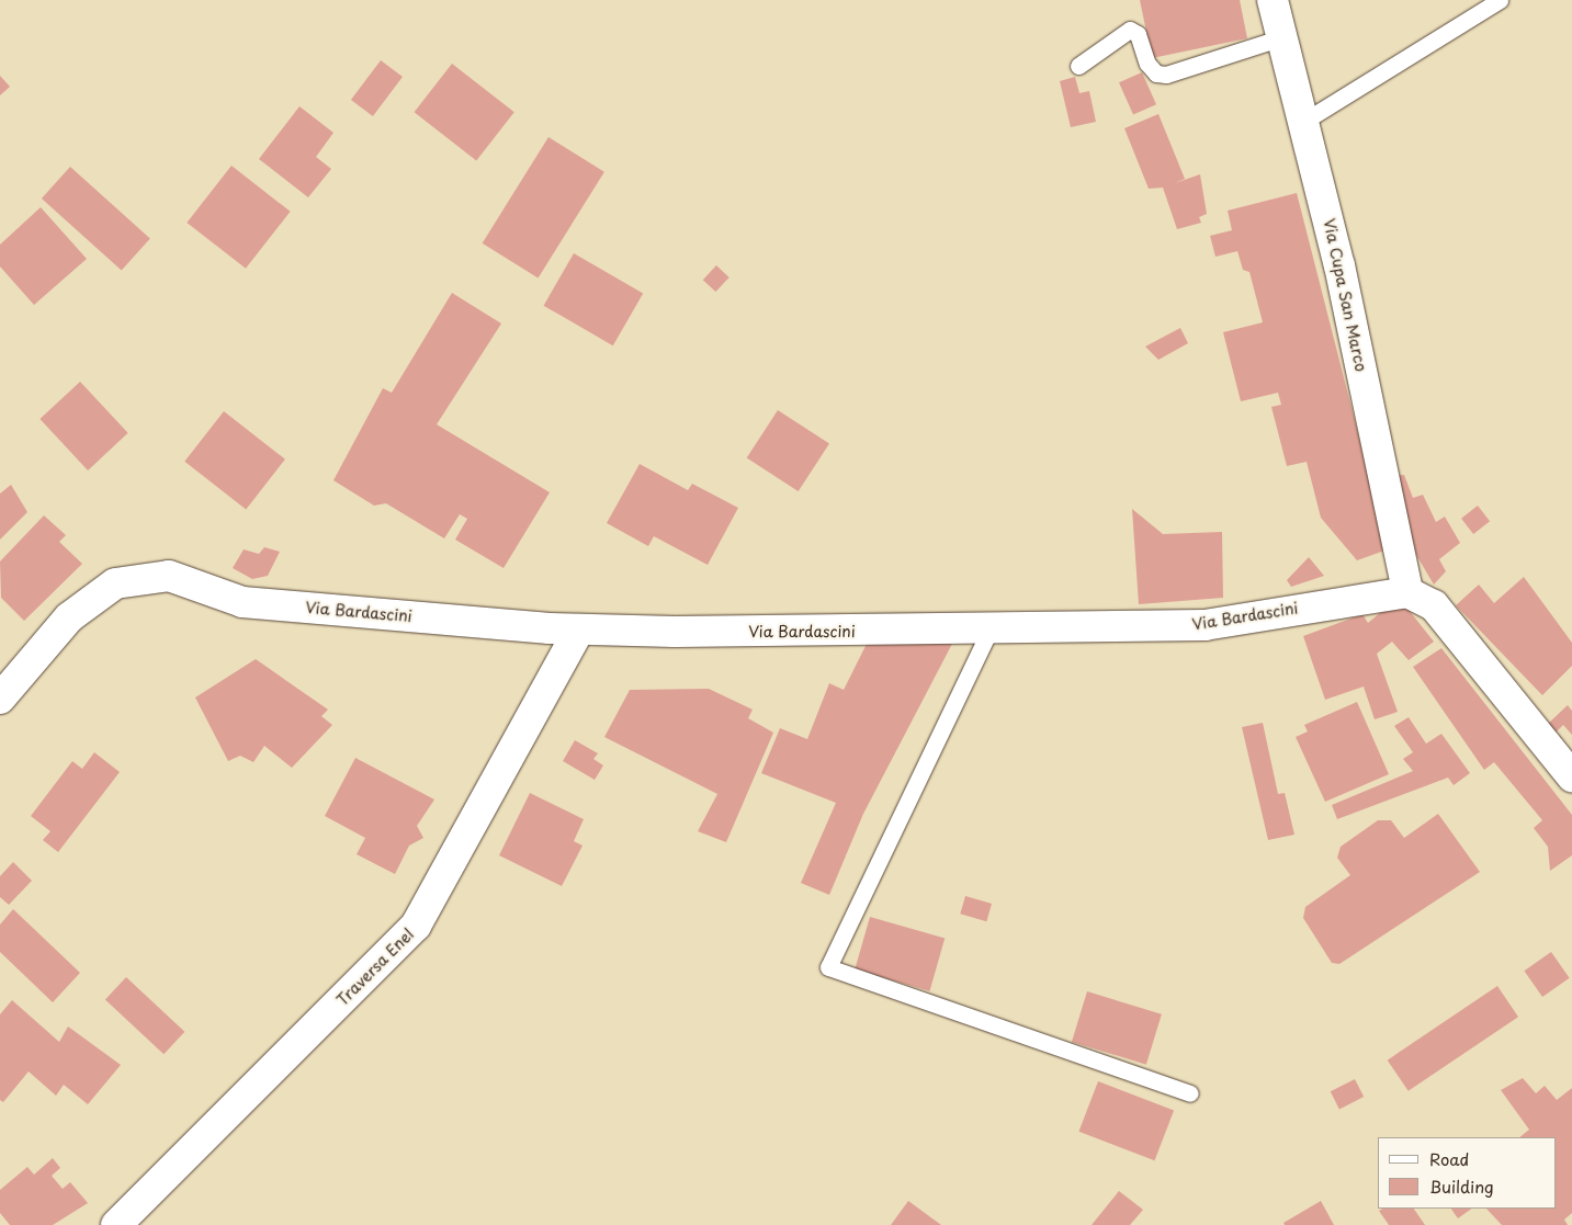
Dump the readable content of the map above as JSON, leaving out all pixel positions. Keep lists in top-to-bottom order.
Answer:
{
  "streets": {
    "street": ["Via Cupa San Marco", "Via Bardascini", "Traversa Enel"]
  },
  "crossings": [
    ["Via Cupa San Marco", "Via Bardascini"],
    ["Via Bardascini", "Traversa Enel"]
  ],
  "legend": ["Road", "Building"]
}
